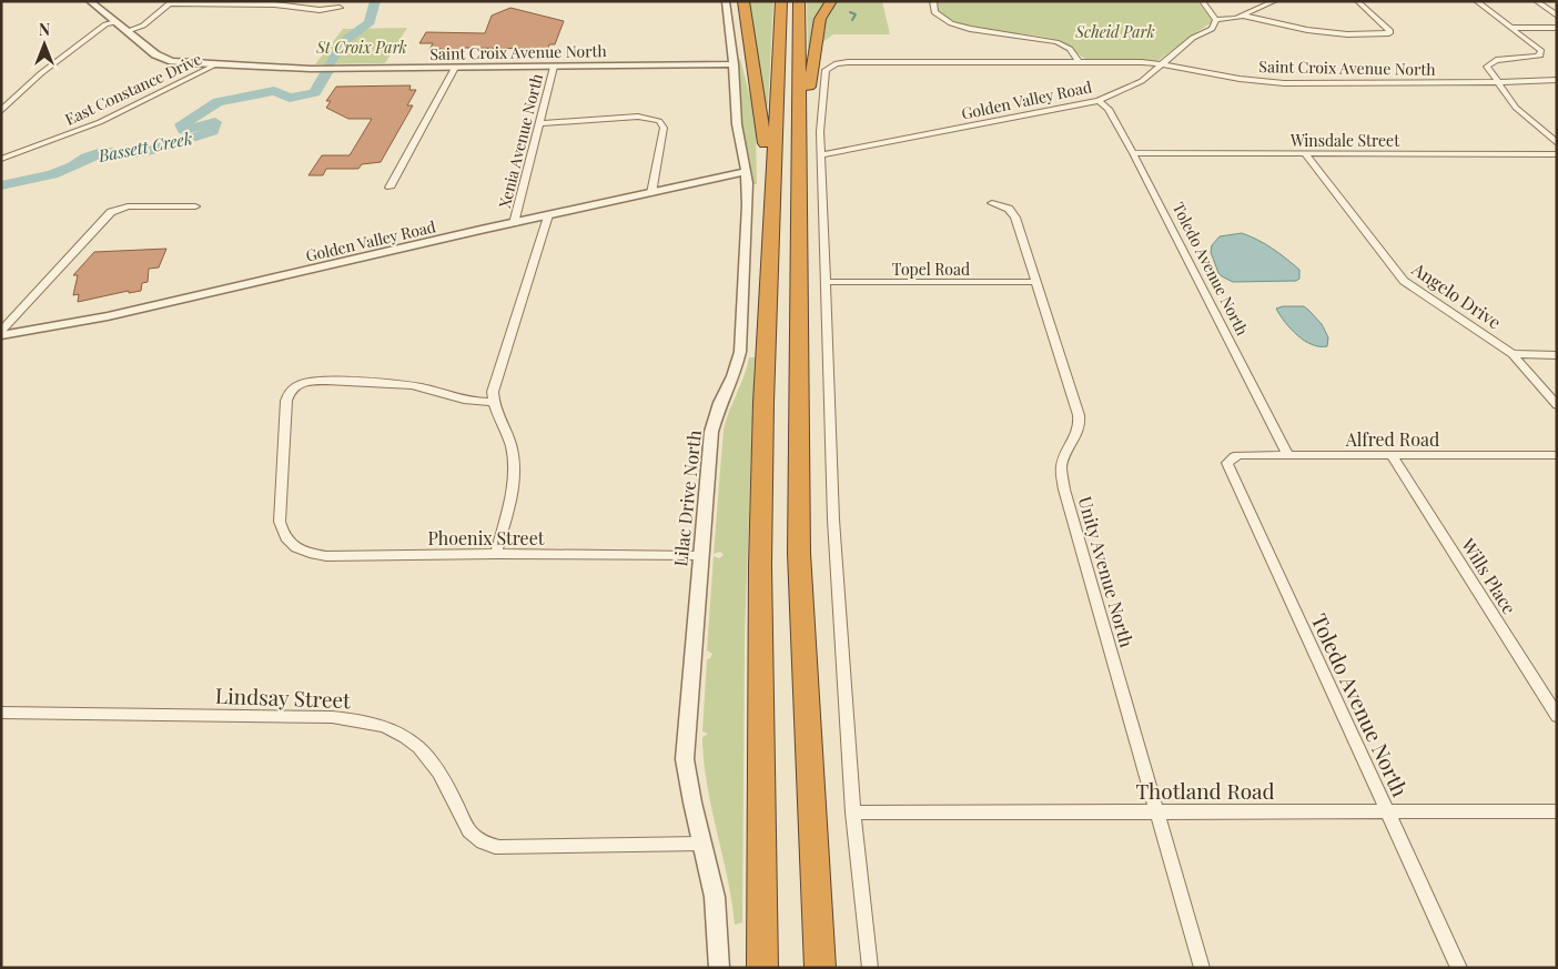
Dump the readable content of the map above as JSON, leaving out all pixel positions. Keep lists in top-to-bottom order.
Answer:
{
  "streets": {
    "street": [
      "Saint Croix Avenue North",
      "East Constance Drive",
      "Golden Valley Road",
      "Winsdale Street",
      "Xenia Avenue North",
      "Topel Road",
      "Toledo Avenue North",
      "Angelo Drive",
      "Alfred Road",
      "Lilac Drive North",
      "Phoenix Street",
      "Unity Avenue North",
      "Wills Place",
      "Lindsay Street",
      "Thotland Road"
    ]
  },
  "crossings": [
    ["Saint Croix Avenue North", "East Constance Drive"],
    ["Saint Croix Avenue North", "Golden Valley Road"],
    ["Saint Croix Avenue North", "Xenia Avenue North"],
    ["Saint Croix Avenue North", "Lilac Drive North"],
    ["Golden Valley Road", "Xenia Avenue North"],
    ["Golden Valley Road", "Toledo Avenue North"],
    ["Golden Valley Road", "Lilac Drive North"],
    ["Winsdale Street", "Toledo Avenue North"],
    ["Winsdale Street", "Angelo Drive"],
    ["Topel Road", "Unity Avenue North"],
    ["Toledo Avenue North", "Alfred Road"],
    ["Toledo Avenue North", "Thotland Road"],
    ["Alfred Road", "Wills Place"],
    ["Lilac Drive North", "Phoenix Street"],
    ["Lilac Drive North", "Lindsay Street"],
    ["Unity Avenue North", "Thotland Road"]
  ],
  "water": ["Bassett Creek"],
  "parks": ["Scheid Park", "St Croix Park"],
  "north": "top"
}
